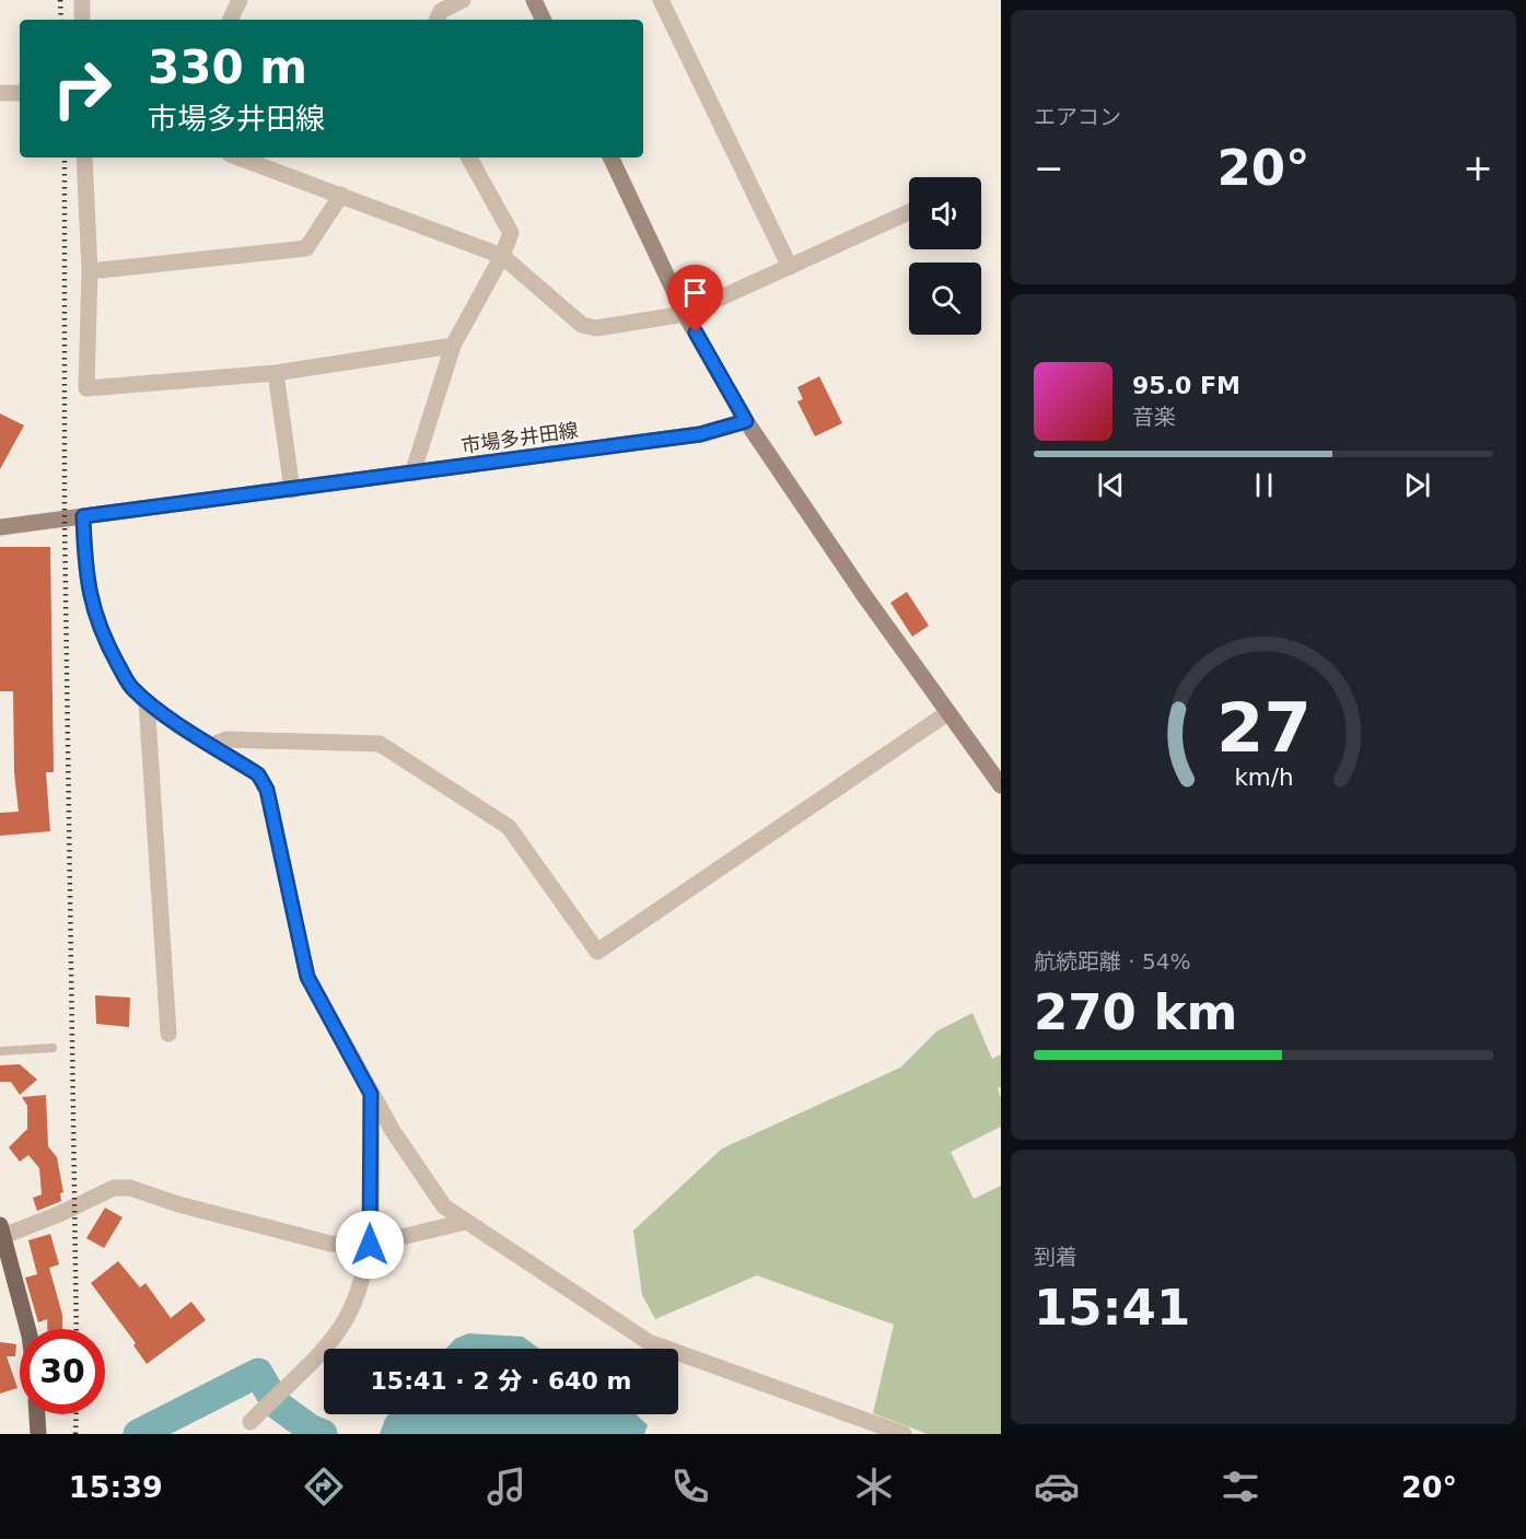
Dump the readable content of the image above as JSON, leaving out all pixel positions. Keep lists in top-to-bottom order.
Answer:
{
  "streets": {
    "main road": ["市場多井田線"]
  },
  "page": {
    "tile": [
      "エアコン",
      ["航続距離 · 54%", "270 km"],
      ["到着", "15:41"]
    ],
    "turn": ["330 m", "市場多井田線"],
    "heat": ["−", "20°", "+"],
    "song": ["95.0 FM", "音楽"],
    "limit": "30",
    "trip": "15:41 · 2 分 · 640 m",
    "tabs": ["15:39", "20°"],
    "gauge": ["27", "km/h"]
  }
}
